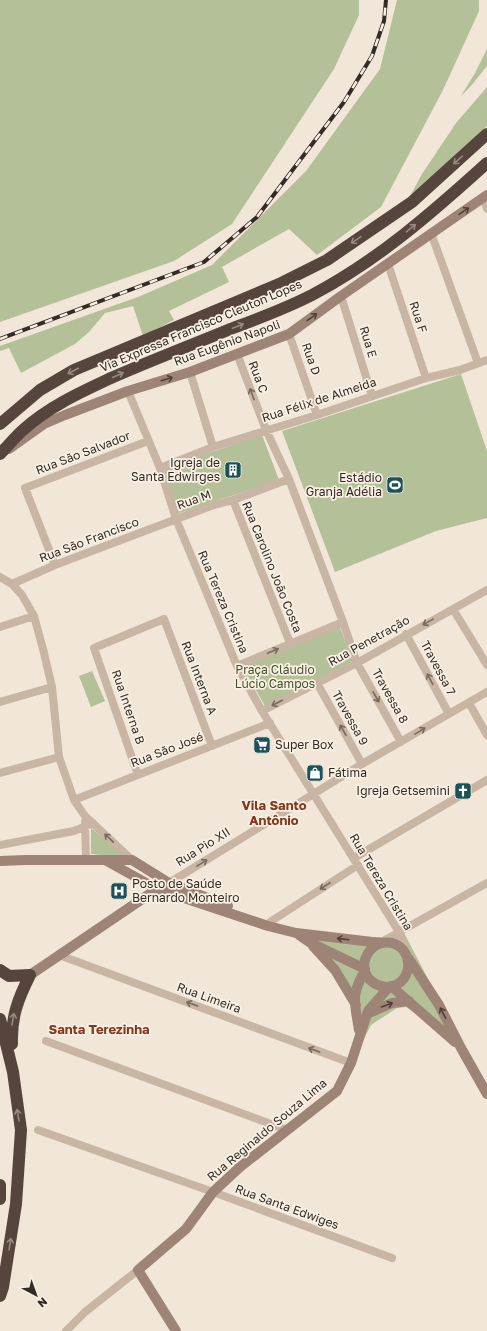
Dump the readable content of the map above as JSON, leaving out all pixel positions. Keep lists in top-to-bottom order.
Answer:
{
  "streets": {
    "highway": ["Via Expressa Francisco Cleuton Lopes"],
    "street": [
      "Rua F",
      "Rua E",
      "Rua Eugênio Napoli",
      "Rua D",
      "Rua C",
      "Rua Félix de Almeida",
      "Rua São Salvador",
      "Rua M",
      "Rua São Francisco",
      "Rua Carolino João Costa",
      "Rua Tereza Cristina",
      "Rua Penetração",
      "Travessa 7",
      "Rua Interna A",
      "Travessa 8",
      "Rua Interna B",
      "Travessa 9",
      "Rua São José",
      "Rua Pio XII",
      "Rua Limeira",
      "Rua Reginaldo Souza Lima",
      "Rua Santa Edwiges"
    ]
  },
  "crossings": [
    ["Rua F", "Rua Eugênio Napoli"],
    ["Rua F", "Rua Félix de Almeida"],
    ["Via Expressa Francisco Cleuton Lopes", "Rua Eugênio Napoli"],
    ["Rua E", "Rua Eugênio Napoli"],
    ["Rua E", "Rua Félix de Almeida"],
    ["Rua Eugênio Napoli", "Rua D"],
    ["Rua Eugênio Napoli", "Rua C"],
    ["Rua Eugênio Napoli", "Rua Tereza Cristina"],
    ["Rua D", "Rua Félix de Almeida"],
    ["Rua C", "Rua Félix de Almeida"],
    ["Rua C", "Rua M"],
    ["Rua C", "Travessa 8"],
    ["Rua Félix de Almeida", "Rua Tereza Cristina"],
    ["Rua São Salvador", "Rua São Francisco"],
    ["Rua São Salvador", "Rua Tereza Cristina"],
    ["Rua M", "Rua São Francisco"],
    ["Rua M", "Rua Carolino João Costa"],
    ["Rua M", "Rua Tereza Cristina"],
    ["Rua M", "Travessa 8"],
    ["Rua São Francisco", "Rua Tereza Cristina"],
    ["Rua Tereza Cristina", "Rua Penetração"],
    ["Rua Tereza Cristina", "Rua São José"],
    ["Rua Tereza Cristina", "Rua Pio XII"],
    ["Rua Tereza Cristina", "Rua Reginaldo Souza Lima"],
    ["Rua Penetração", "Travessa 7"],
    ["Rua Penetração", "Travessa 8"],
    ["Rua Penetração", "Travessa 9"],
    ["Travessa 7", "Rua Pio XII"],
    ["Rua Interna A", "Rua Interna B"],
    ["Rua Interna A", "Rua São José"],
    ["Travessa 8", "Rua Pio XII"],
    ["Rua Interna B", "Rua São José"],
    ["Travessa 9", "Rua Pio XII"],
    ["Rua Limeira", "Rua Reginaldo Souza Lima"],
    ["Rua Reginaldo Souza Lima", "Rua Santa Edwiges"]
  ],
  "one_way": ["Travessa 9", "Rua Pio XII", "Rua Limeira"],
  "districts": ["Vila Santo Antônio", "Santa Terezinha"],
  "parks": ["Praça Cláudio Lúcio Campos"],
  "places": {
    "building": ["Igreja de Santa Edwirges"],
    "sports": ["Estádio Granja Adélia"],
    "supermarket": ["Super Box"],
    "shop": ["Fátima"],
    "church": ["Igreja Getsemini"],
    "hospital": ["Posto de Saúde Bernardo Monteiro"]
  },
  "north": "bottom right"
}
